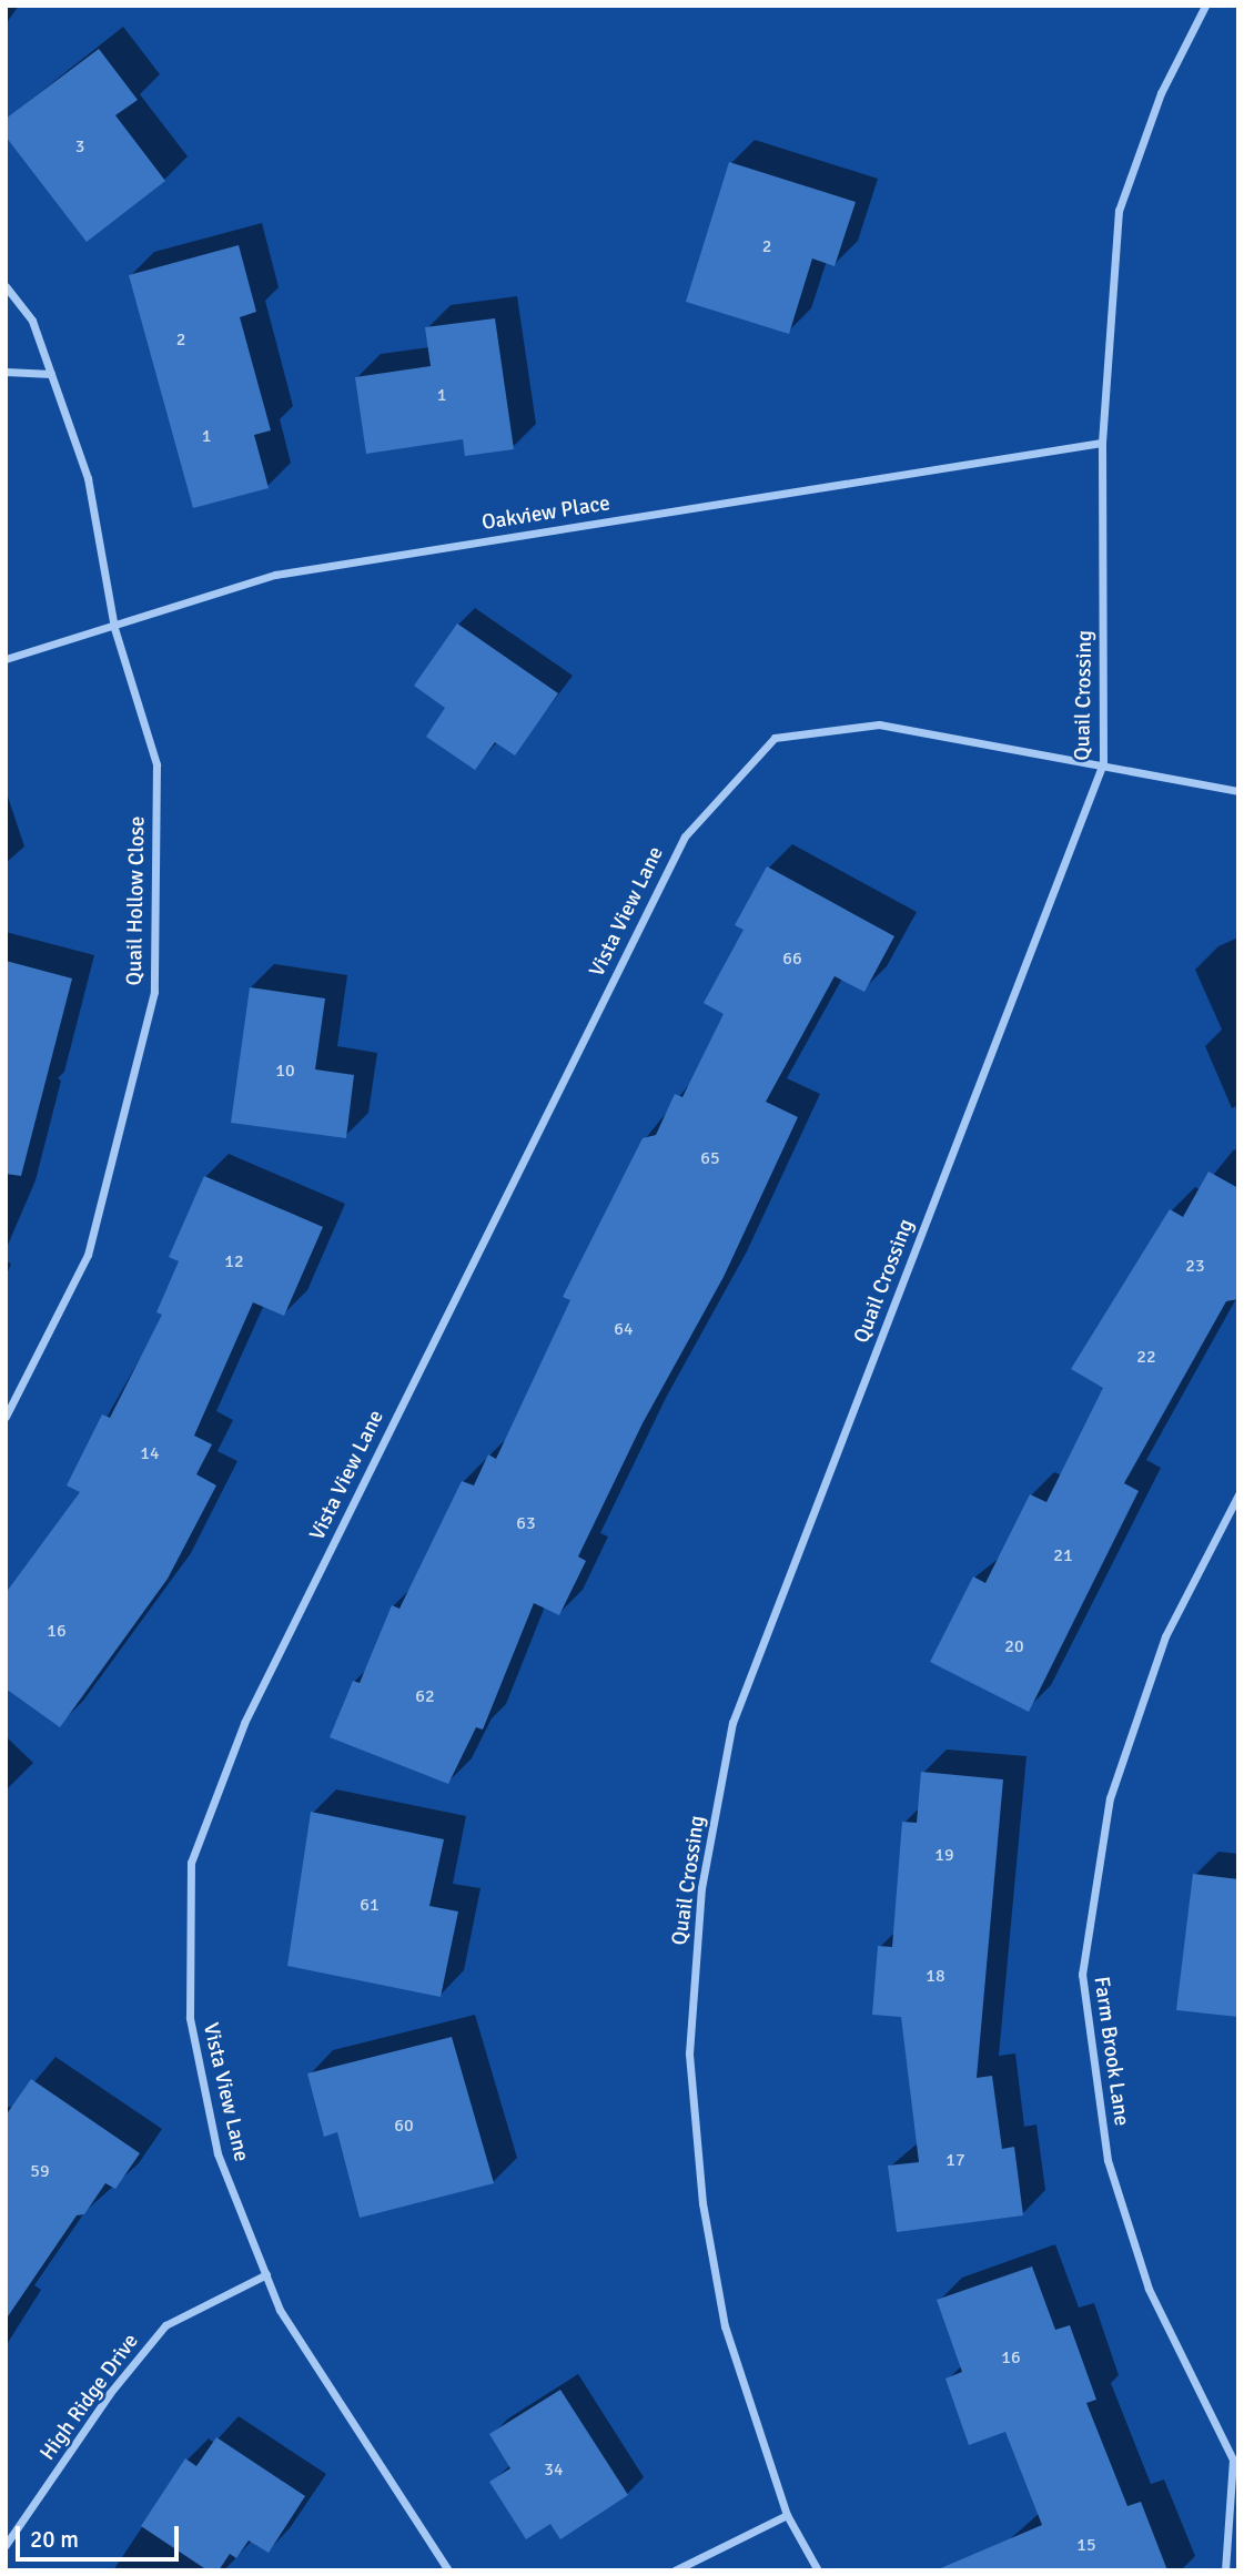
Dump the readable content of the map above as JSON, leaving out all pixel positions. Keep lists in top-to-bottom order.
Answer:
{
  "streets": {
    "street": [
      "Oakview Place",
      "Quail Crossing",
      "Quail Hollow Close",
      "Vista View Lane",
      "Farm Brook Lane",
      "High Ridge Drive"
    ]
  },
  "crossings": [
    ["Oakview Place", "Quail Crossing"],
    ["Oakview Place", "Quail Hollow Close"],
    ["Quail Crossing", "Vista View Lane"],
    ["Vista View Lane", "High Ridge Drive"]
  ],
  "house_numbers": [
    "3",
    "2",
    "2",
    "1",
    "1",
    "66",
    "10",
    "65",
    "12",
    "23",
    "64",
    "22",
    "14",
    "63",
    "21",
    "16",
    "20",
    "62",
    "19",
    "61",
    "18",
    "60",
    "17",
    "59",
    "16",
    "34",
    "15"
  ],
  "scale_bar": "20 m"
}
